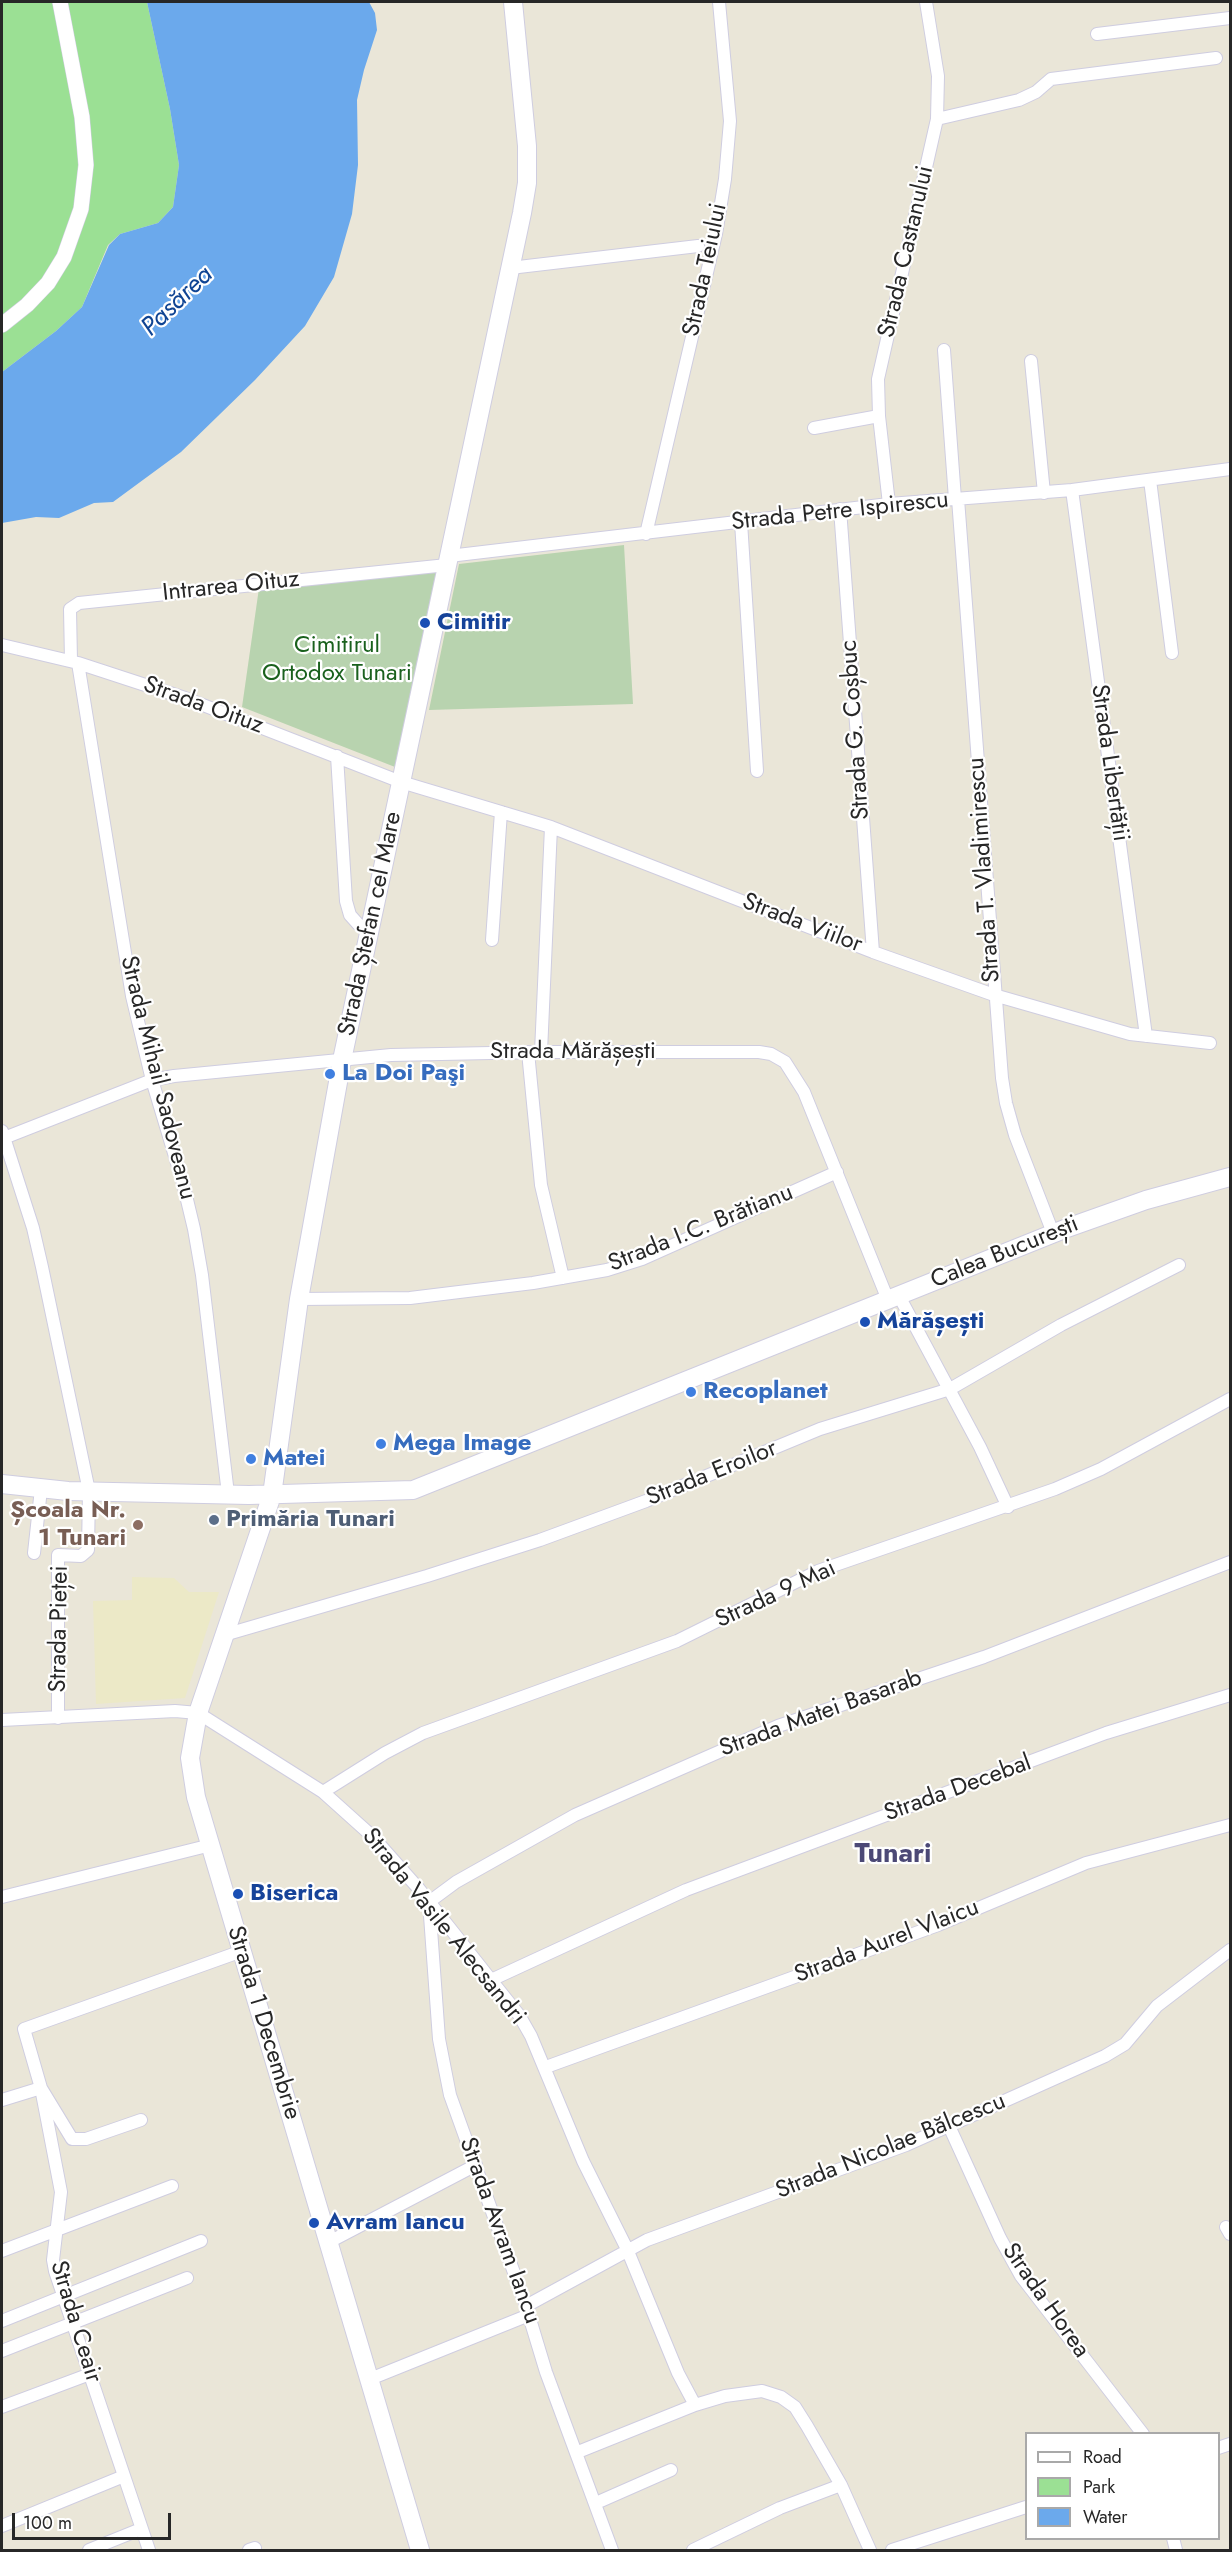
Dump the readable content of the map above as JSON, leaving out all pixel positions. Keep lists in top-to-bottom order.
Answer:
{
  "streets": {
    "main road": ["Strada Ștefan cel Mare", "Calea București", "Strada 1 Decembrie"],
    "street": [
      "Strada Castanului",
      "Strada Teiului",
      "Strada Petre Ispirescu",
      "Intrarea Oituz",
      "Strada Oituz",
      "Strada G. Coșbuc",
      "Strada Libertății",
      "Strada T. Vladimirescu",
      "Strada Viilor",
      "Strada Mărășești",
      "Strada Mihail Sadoveanu",
      "Strada I.C. Brătianu",
      "Strada Eroilor",
      "Strada 9 Mai",
      "Strada Pieței",
      "Strada Matei Basarab",
      "Strada Decebal",
      "Strada Vasile Alecsandri",
      "Strada Aurel Vlaicu",
      "Strada Nicolae Bălcescu",
      "Strada Avram Iancu",
      "Strada Horea",
      "Strada Ceair"
    ]
  },
  "crossings": [
    ["Strada Castanului", "Strada Petre Ispirescu"],
    ["Strada Teiului", "Strada Petre Ispirescu"],
    ["Strada Petre Ispirescu", "Intrarea Oituz"],
    ["Strada Petre Ispirescu", "Strada G. Coșbuc"],
    ["Strada Petre Ispirescu", "Strada Libertății"],
    ["Strada Petre Ispirescu", "Strada T. Vladimirescu"],
    ["Strada Petre Ispirescu", "Strada Ștefan cel Mare"],
    ["Intrarea Oituz", "Strada Oituz"],
    ["Intrarea Oituz", "Strada Ștefan cel Mare"],
    ["Intrarea Oituz", "Strada Mihail Sadoveanu"],
    ["Strada Oituz", "Strada Ștefan cel Mare"],
    ["Strada Oituz", "Strada Viilor"],
    ["Strada Oituz", "Strada Mihail Sadoveanu"],
    ["Strada G. Coșbuc", "Strada Viilor"],
    ["Strada Libertății", "Strada Viilor"],
    ["Strada T. Vladimirescu", "Strada Viilor"],
    ["Strada T. Vladimirescu", "Calea București"],
    ["Strada Ștefan cel Mare", "Strada Viilor"],
    ["Strada Ștefan cel Mare", "Strada Mărășești"],
    ["Strada Ștefan cel Mare", "Strada I.C. Brătianu"],
    ["Strada Ștefan cel Mare", "Calea București"],
    ["Strada Ștefan cel Mare", "Strada 1 Decembrie"],
    ["Strada Mărășești", "Strada Mihail Sadoveanu"],
    ["Strada Mărășești", "Strada I.C. Brătianu"],
    ["Strada Mărășești", "Calea București"],
    ["Strada Mărășești", "Strada Eroilor"],
    ["Strada Mărășești", "Strada 9 Mai"],
    ["Strada Mihail Sadoveanu", "Calea București"],
    ["Calea București", "Strada Pieței"],
    ["Calea București", "Strada 1 Decembrie"],
    ["Strada Eroilor", "Strada 1 Decembrie"],
    ["Strada 9 Mai", "Strada Vasile Alecsandri"],
    ["Strada Matei Basarab", "Strada Vasile Alecsandri"],
    ["Strada Matei Basarab", "Strada Avram Iancu"],
    ["Strada Decebal", "Strada Vasile Alecsandri"],
    ["Strada Vasile Alecsandri", "Strada Aurel Vlaicu"],
    ["Strada Vasile Alecsandri", "Strada 1 Decembrie"],
    ["Strada Vasile Alecsandri", "Strada Nicolae Bălcescu"],
    ["Strada Vasile Alecsandri", "Strada Avram Iancu"],
    ["Strada 1 Decembrie", "Strada Nicolae Bălcescu"],
    ["Strada Nicolae Bălcescu", "Strada Avram Iancu"],
    ["Strada Nicolae Bălcescu", "Strada Horea"]
  ],
  "districts": ["Tunari"],
  "water": ["Pasărea"],
  "parks": ["Cimitirul Ortodox Tunari"],
  "places": [
    "Cimitir",
    "La Doi Paşi",
    "Mărășești",
    "Recoplanet",
    "Mega Image",
    "Matei",
    "Primăria Tunari",
    "Școala Nr. 1 Tunari",
    "Biserica",
    "Avram Iancu"
  ],
  "legend": ["Road", "Park", "Water"],
  "scale_bar": "100 m"
}
